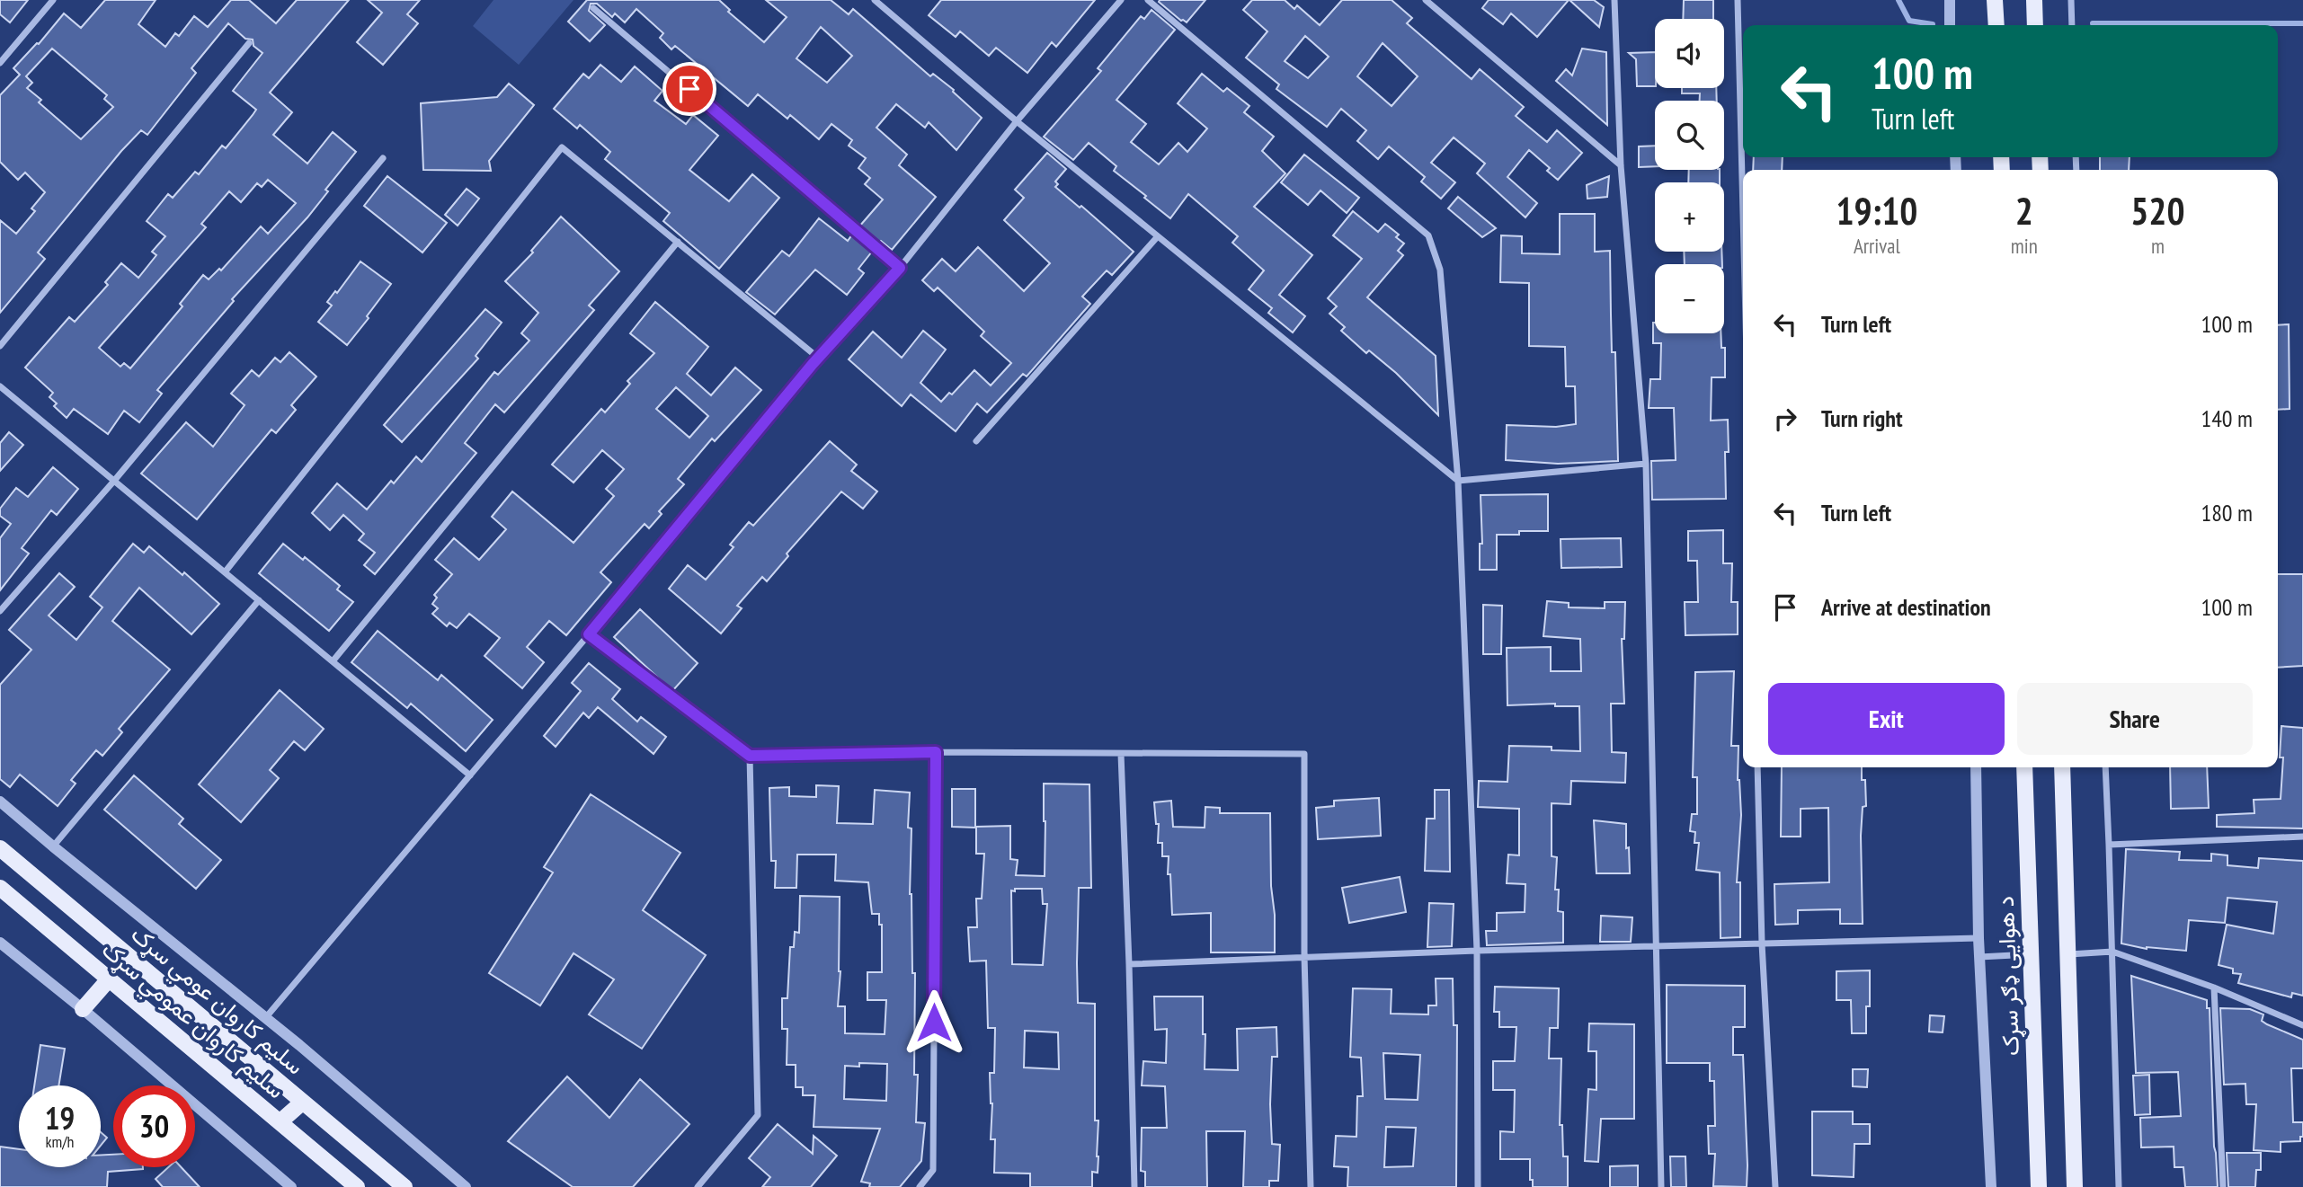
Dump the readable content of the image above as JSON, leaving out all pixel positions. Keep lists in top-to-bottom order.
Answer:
{
  "streets": {
    "main road": ["د هوایی ډګر سړک", "سلیم کاروان عومي سړک", "سلیم کاروان عمومي سړک"]
  },
  "page": {
    "map_buttons": ["+", "−"],
    "turn": ["100 m", "Turn left"],
    "eta": [
      "19:10",
      "Arrival",
      "2",
      "min",
      "520",
      "m"
    ],
    "list": [
      {
        "name": "Turn left",
        "value": "100 m"
      },
      {
        "name": "Turn right",
        "value": "140 m"
      },
      {
        "name": "Turn left",
        "value": "180 m"
      },
      {
        "name": "Arrive at destination",
        "value": "100 m"
      }
    ],
    "buttons": ["Exit", "Share"],
    "speed": "19 km/h",
    "limit": "30"
  }
}
